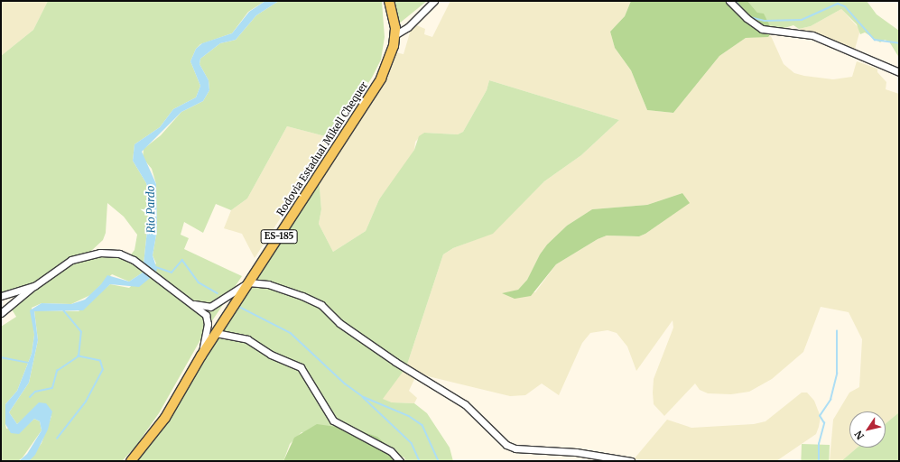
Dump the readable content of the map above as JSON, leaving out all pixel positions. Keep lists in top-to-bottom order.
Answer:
{
  "streets": {
    "main road": ["Rodovia Estadual Mikell Chequer", "ES-185"]
  },
  "water": ["Rio Pardo"],
  "north": "bottom left"
}
